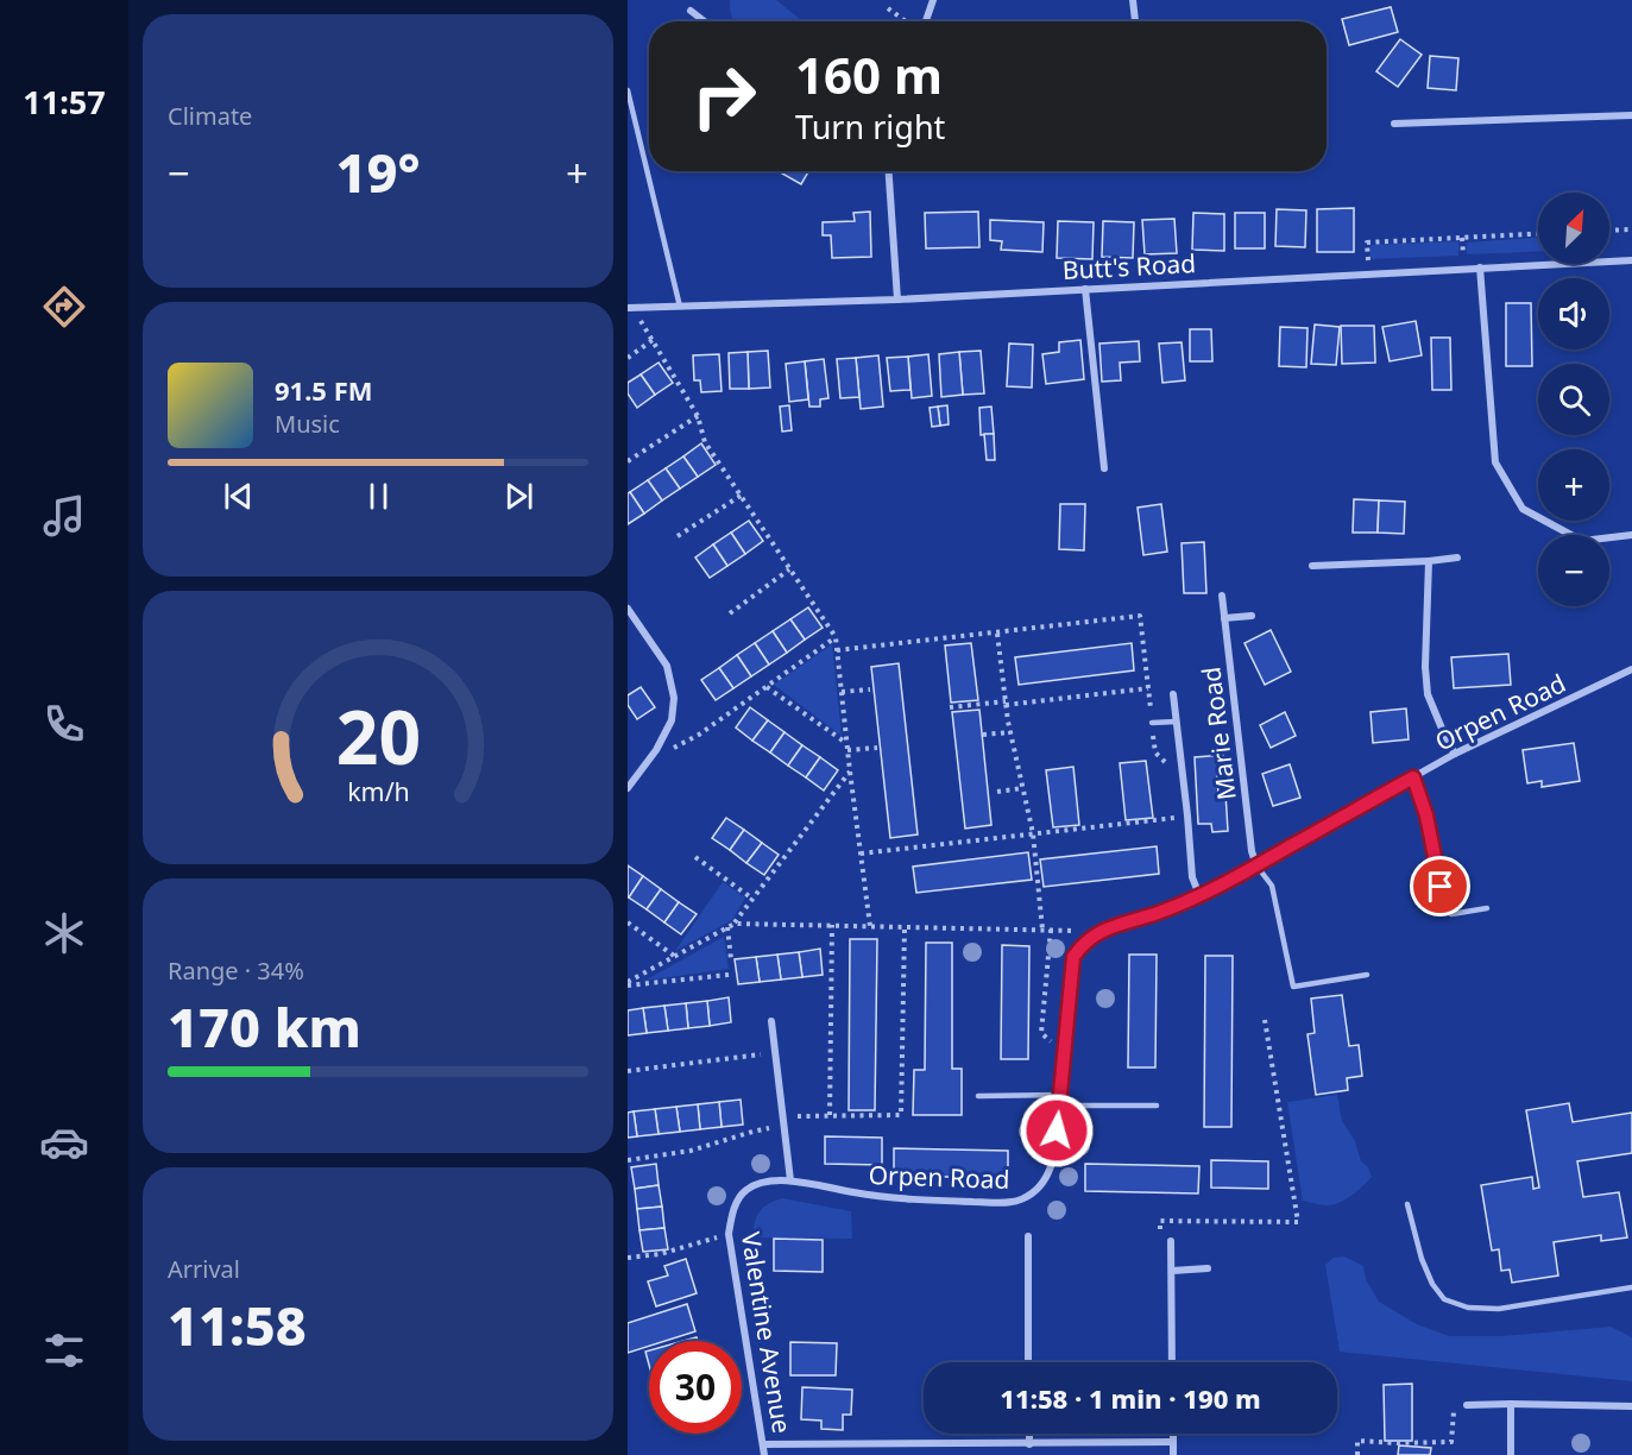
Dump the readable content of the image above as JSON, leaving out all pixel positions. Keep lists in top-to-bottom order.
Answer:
{
  "streets": {
    "street": [
      "Butt's Road",
      "Orpen Road",
      "Marie Road",
      "Valentine Avenue"
    ]
  },
  "crossings": [
    ["Orpen Road", "Marie Road"],
    ["Orpen Road", "Valentine Avenue"]
  ],
  "north": "top right",
  "page": {
    "tabs": "11:57",
    "tile": [
      "Climate",
      ["Range · 34%", "170 km"],
      ["Arrival", "11:58"]
    ],
    "turn": ["160 m", "Turn right"],
    "heat": ["−", "19°", "+"],
    "map_buttons": ["+", "−"],
    "song": ["91.5 FM", "Music"],
    "limit": "30",
    "trip": "11:58 · 1 min · 190 m",
    "gauge": ["20", "km/h"]
  }
}
